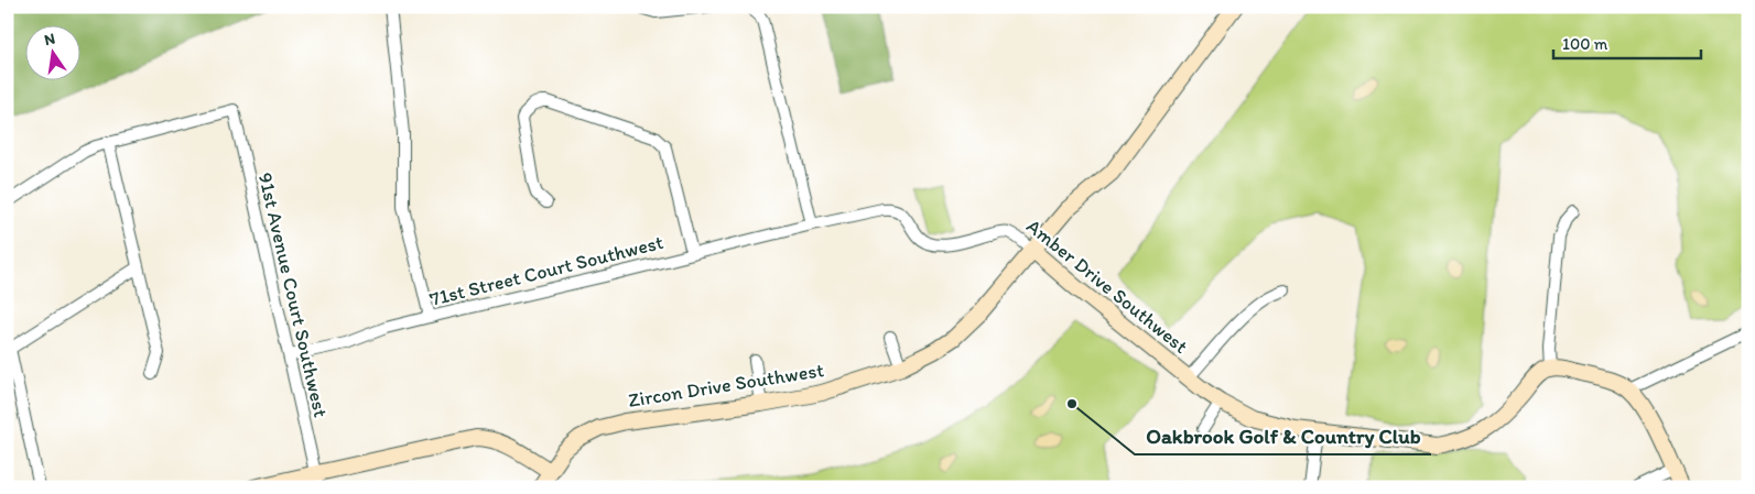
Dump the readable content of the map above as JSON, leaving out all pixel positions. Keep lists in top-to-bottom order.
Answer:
{
  "streets": {
    "street": [
      "71st Street Court Southwest",
      "Amber Drive Southwest",
      "91st Avenue Court Southwest",
      "Zircon Drive Southwest"
    ]
  },
  "crossings": [
    ["71st Street Court Southwest", "Amber Drive Southwest"],
    ["71st Street Court Southwest", "91st Avenue Court Southwest"],
    ["Amber Drive Southwest", "Zircon Drive Southwest"]
  ],
  "places": ["Oakbrook Golf & Country Club"],
  "scale_bar": "100 m",
  "north": "top"
}
